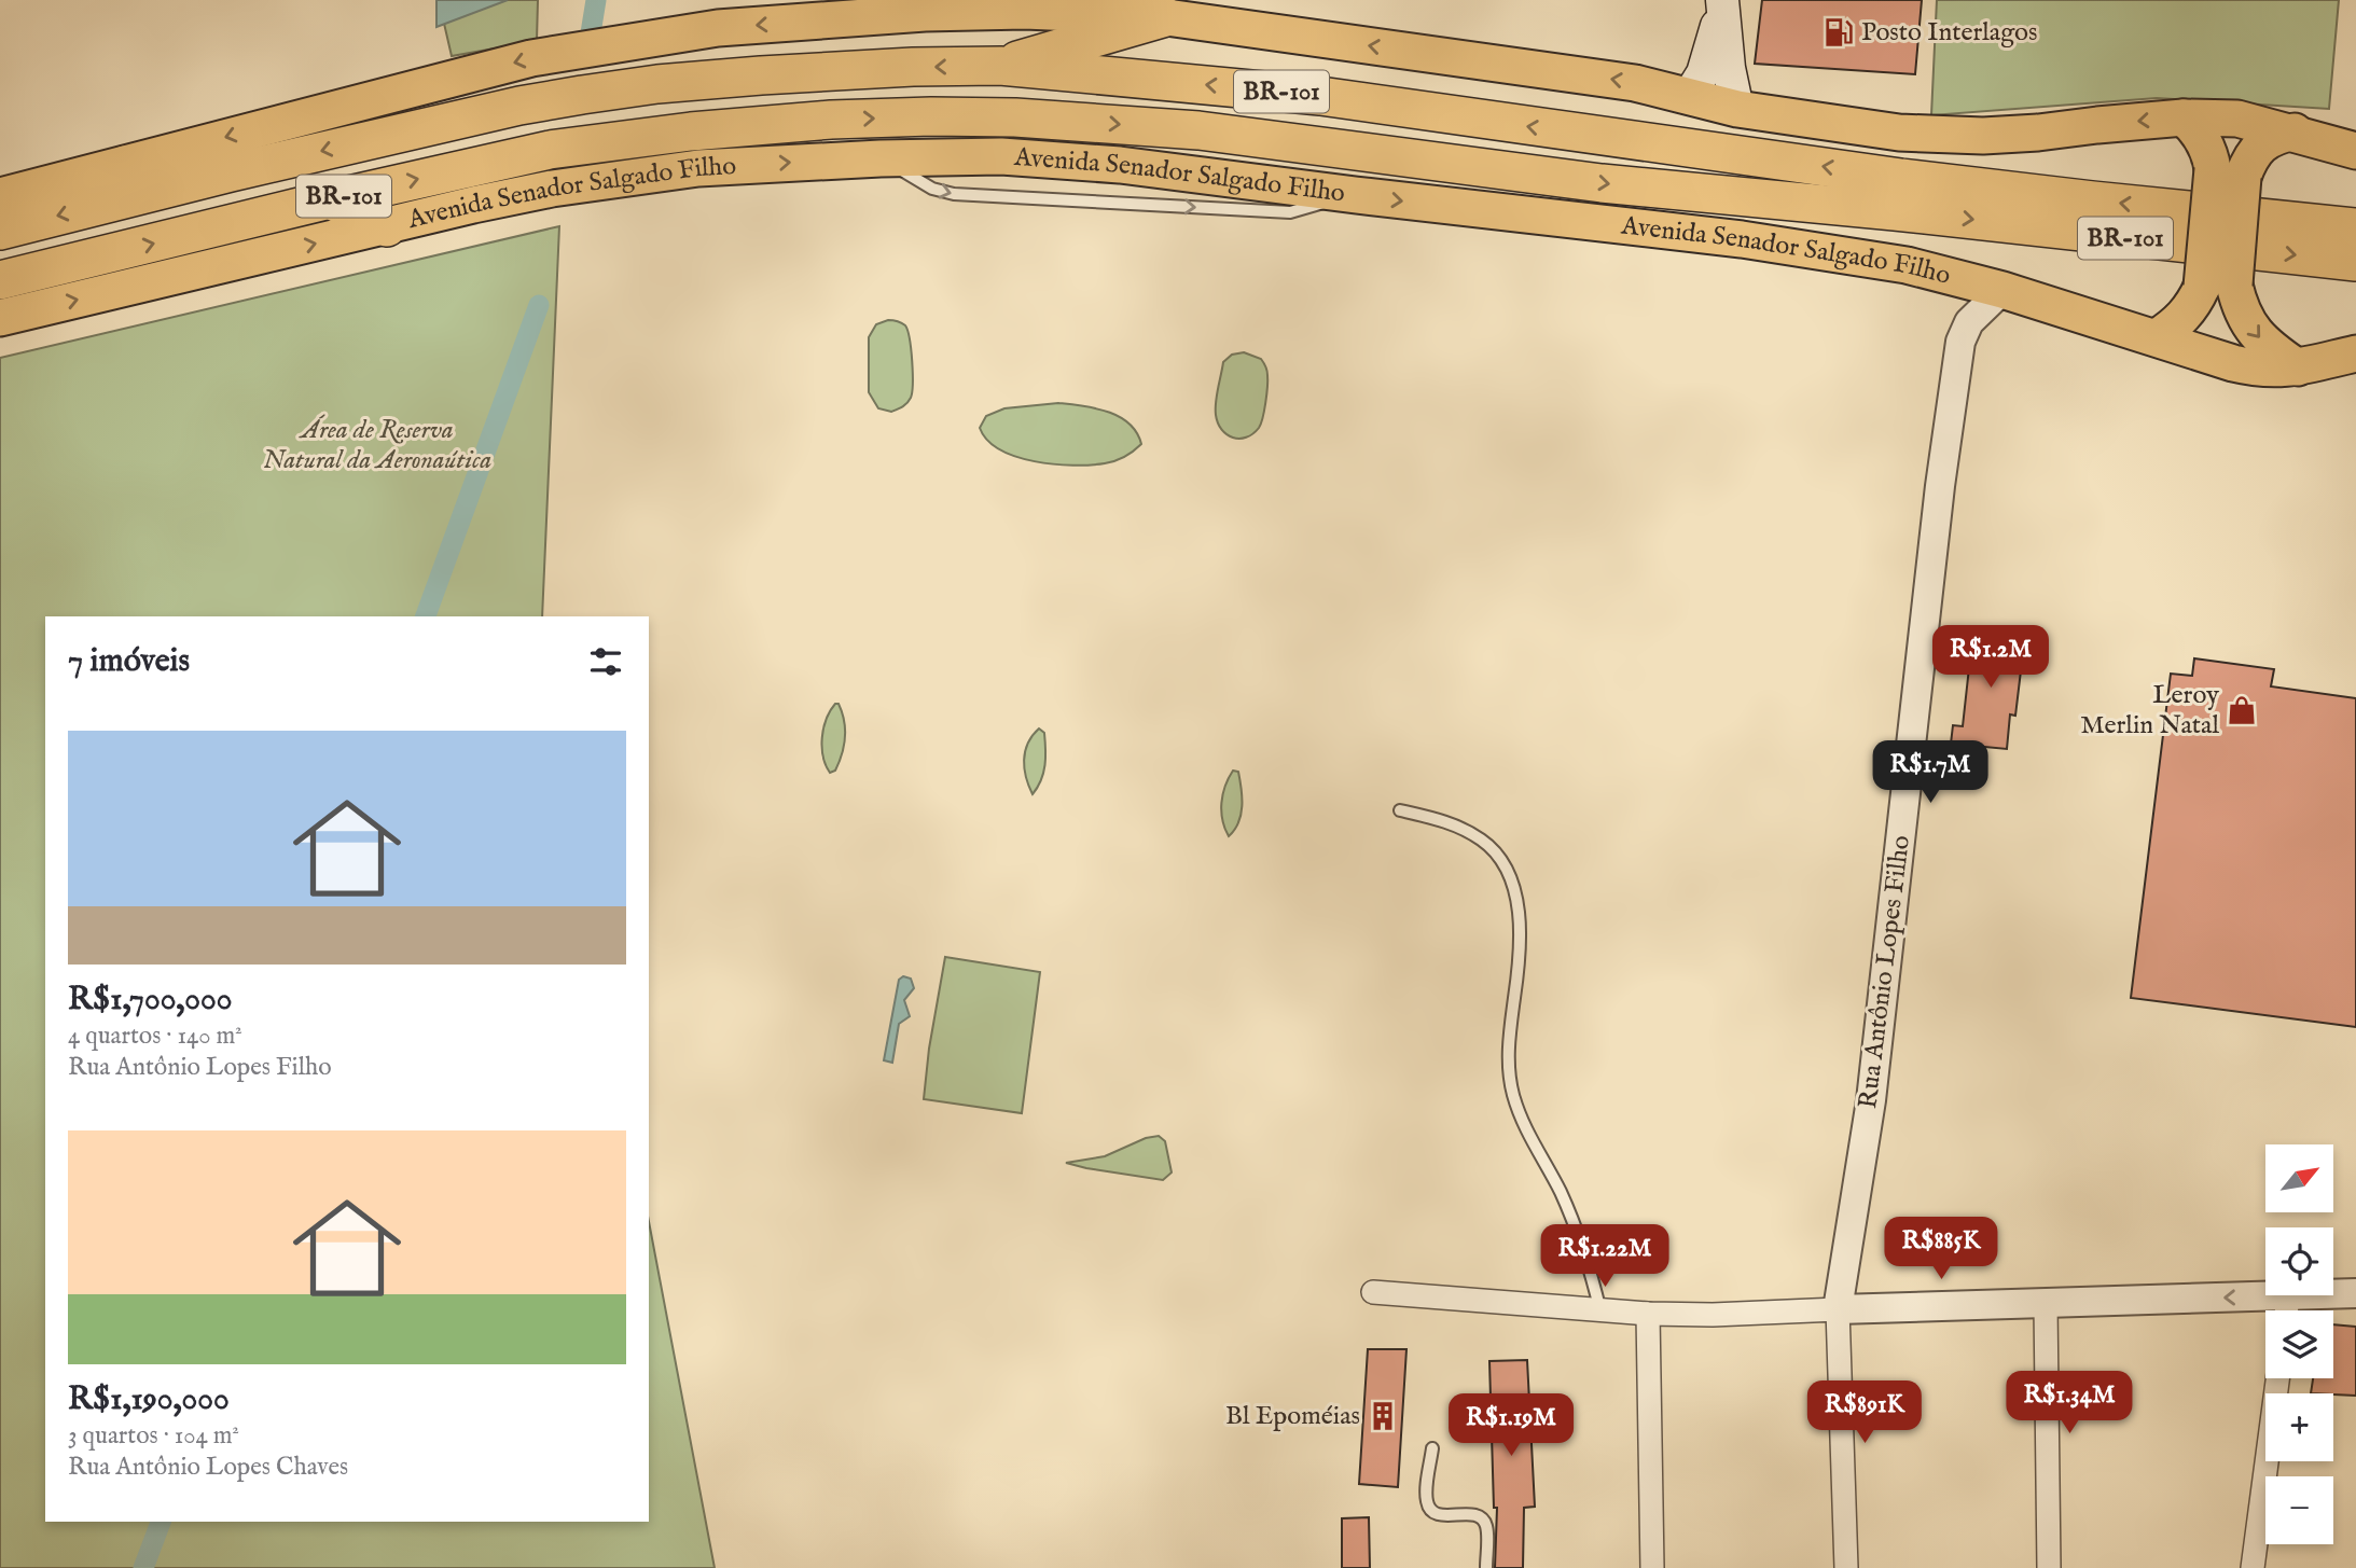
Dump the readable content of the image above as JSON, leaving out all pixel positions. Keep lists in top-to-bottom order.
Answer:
{
  "streets": {
    "highway": ["BR-101", "Avenida Senador Salgado Filho"],
    "street": ["Rua Antônio Lopes Filho"]
  },
  "crossings": [
    ["BR-101", "Avenida Senador Salgado Filho"],
    ["Avenida Senador Salgado Filho", "Rua Antônio Lopes Filho"]
  ],
  "parks": ["Área de Reserva Natural da Aeronaútica"],
  "places": {
    "fuel station": ["Posto Interlagos"],
    "shop": ["Leroy Merlin Natal"],
    "building": ["Bl Epoméias"]
  },
  "north": "top right",
  "page": {
    "heading": "7 imóveis",
    "price": [
      "R$1.2M",
      "R$1.7M",
      "R$885K",
      "R$1.22M",
      "R$1.34M",
      "R$891K",
      "R$1.19M"
    ],
    "list": [
      {
        "name": "R$1,700,000",
        "note": "4 quartos · 140 m² · Rua Antônio Lopes Filho"
      },
      {
        "name": "R$1,190,000",
        "note": "3 quartos · 104 m² · Rua Antônio Lopes Chaves"
      }
    ],
    "map_buttons": ["+", "−"]
  }
}
